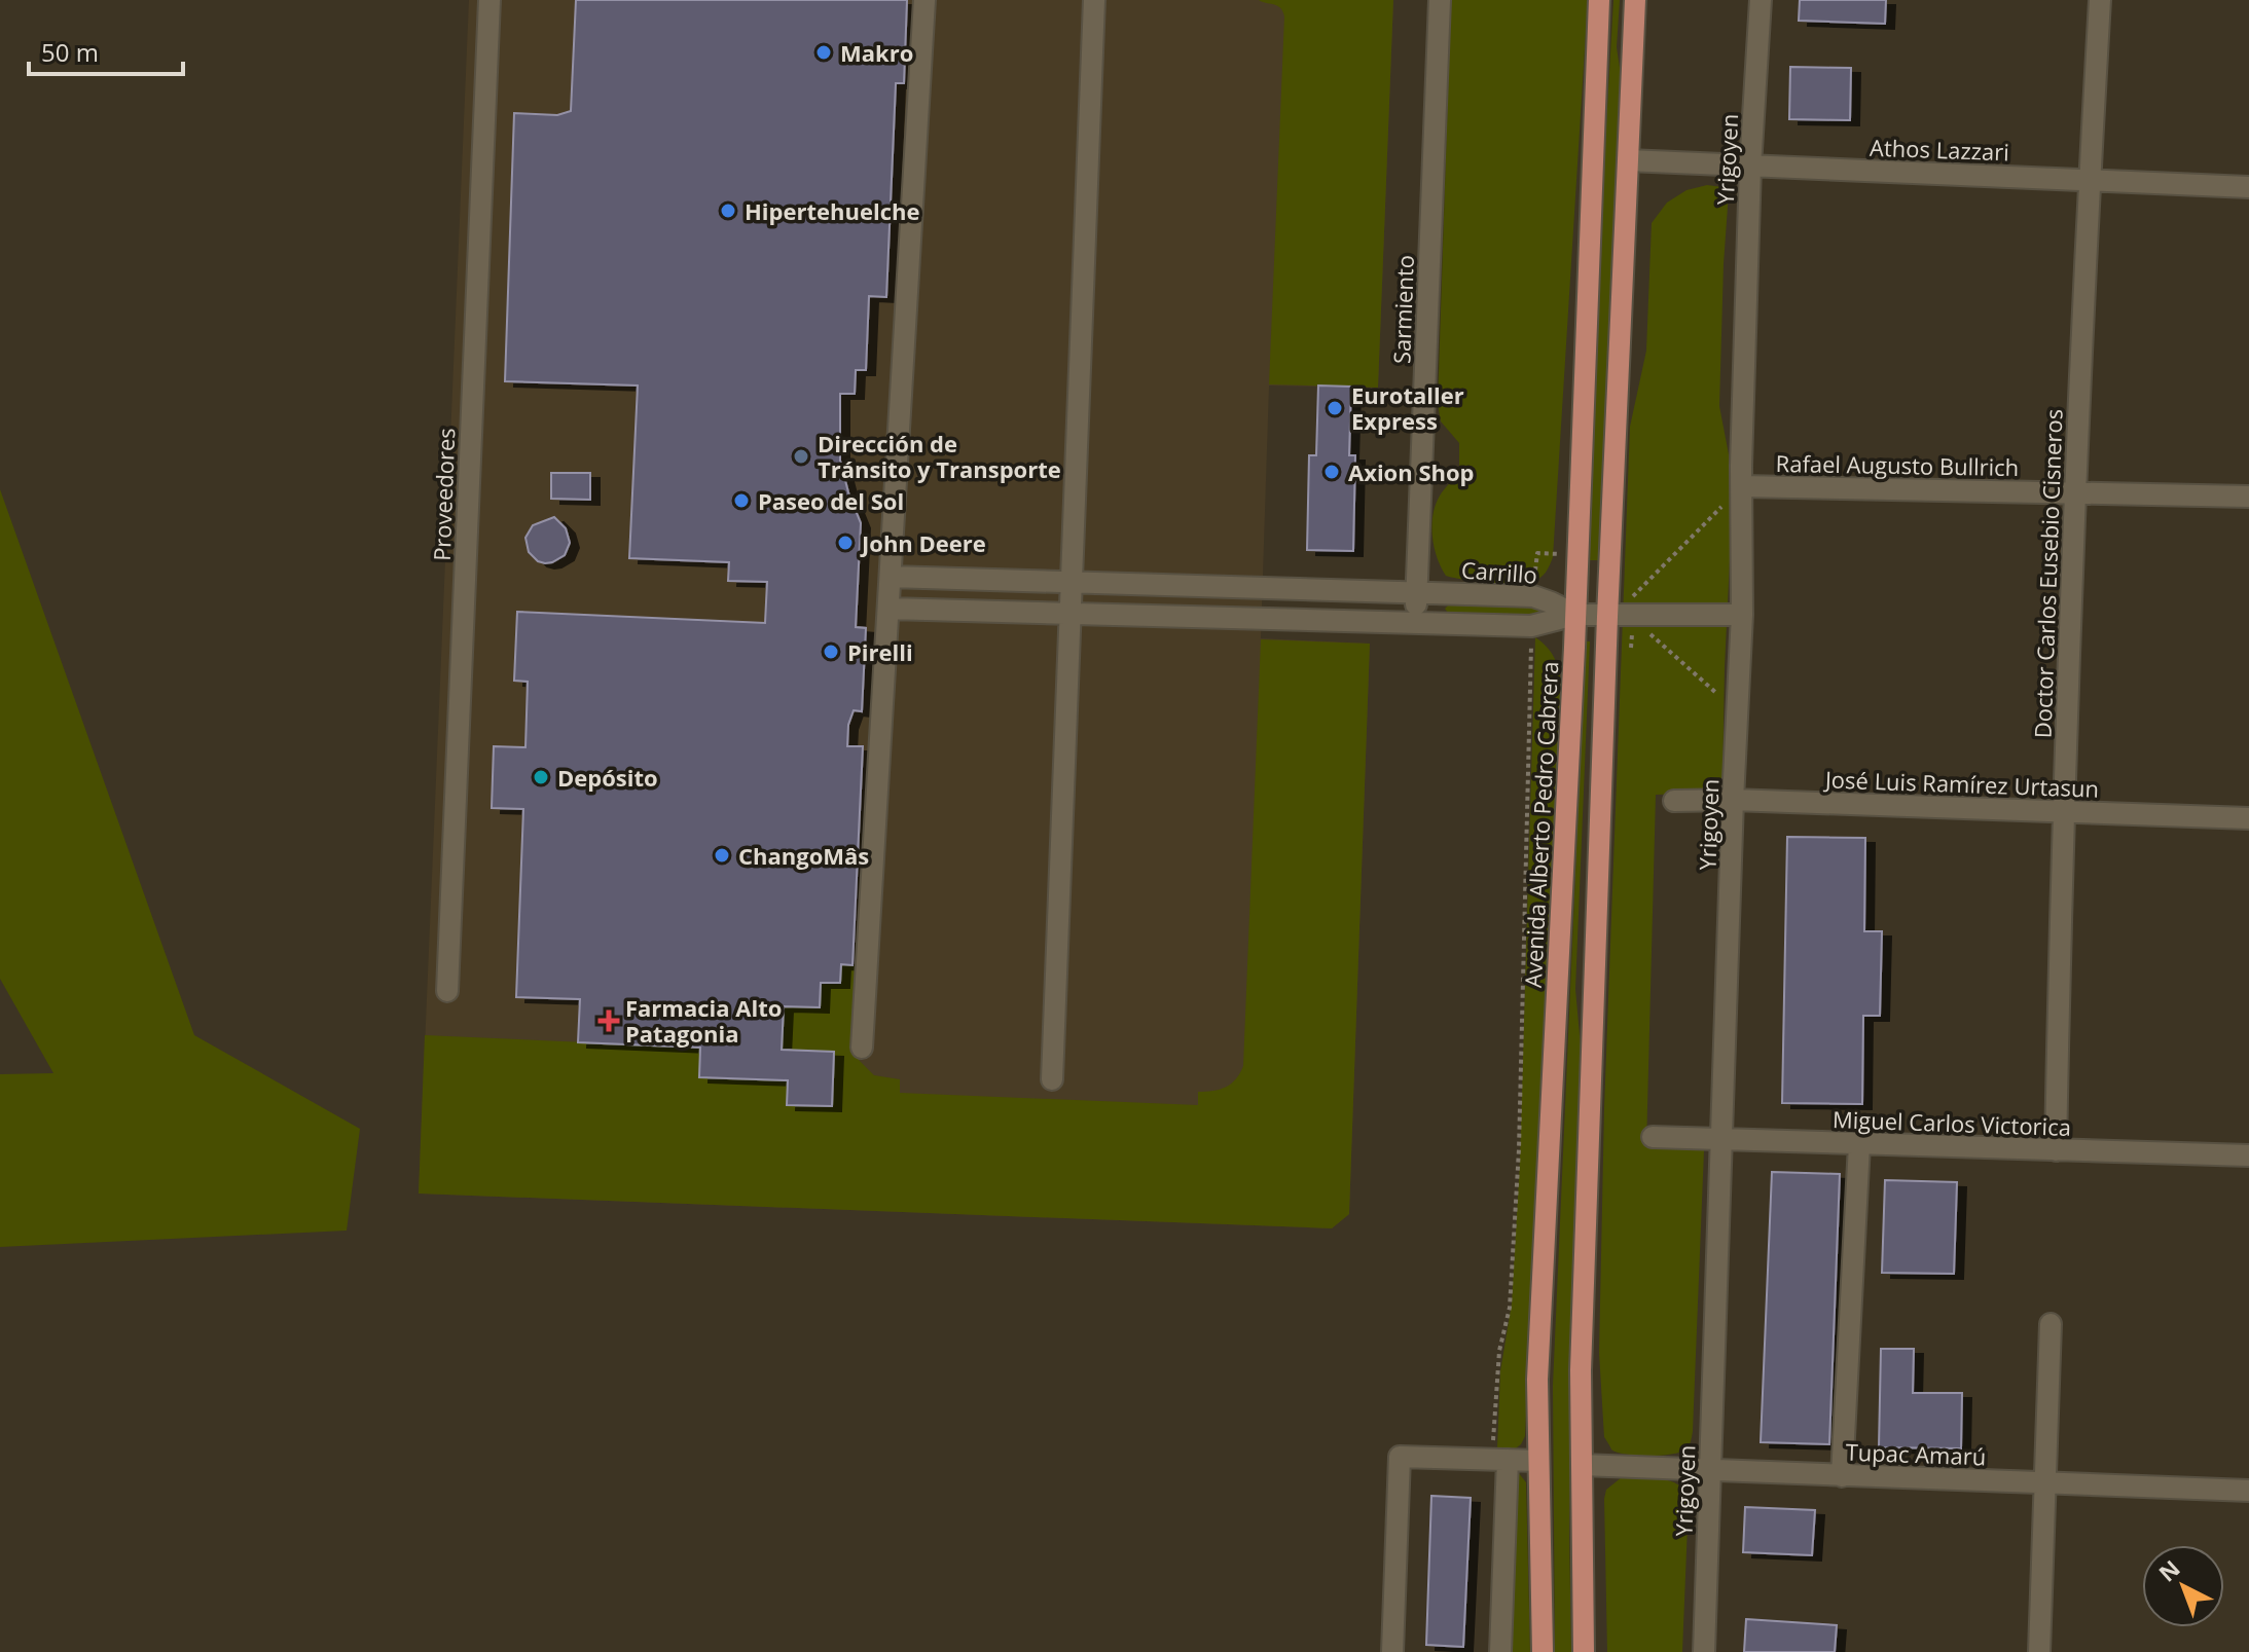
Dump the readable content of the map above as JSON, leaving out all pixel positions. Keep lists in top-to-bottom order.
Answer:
{
  "streets": {
    "main road": ["Avenida Alberto Pedro Cabrera"],
    "street": [
      "Athos Lazzari",
      "Yrigoyen",
      "Sarmiento",
      "Rafael Augusto Bullrich",
      "Proveedores",
      "Carrillo",
      "Doctor Carlos Eusebio Cisneros",
      "José Luis Ramírez Urtasun",
      "Miguel Carlos Victorica",
      "Tupac Amarú"
    ]
  },
  "crossings": [
    ["Athos Lazzari", "Yrigoyen"],
    ["Athos Lazzari", "Doctor Carlos Eusebio Cisneros"],
    ["Yrigoyen", "Rafael Augusto Bullrich"],
    ["Yrigoyen", "Carrillo"],
    ["Yrigoyen", "José Luis Ramírez Urtasun"],
    ["Yrigoyen", "Miguel Carlos Victorica"],
    ["Yrigoyen", "Tupac Amarú"],
    ["Sarmiento", "Carrillo"],
    ["Rafael Augusto Bullrich", "Doctor Carlos Eusebio Cisneros"],
    ["Carrillo", "Avenida Alberto Pedro Cabrera"],
    ["Doctor Carlos Eusebio Cisneros", "José Luis Ramírez Urtasun"],
    ["Doctor Carlos Eusebio Cisneros", "Miguel Carlos Victorica"]
  ],
  "places": {
    "other": [
      "Makro",
      "Hipertehuelche",
      "Eurotaller Express",
      "Dirección de Tránsito y Transporte",
      "Axion Shop",
      "Paseo del Sol",
      "John Deere",
      "Pirelli",
      "Depósito",
      "ChangoMâs"
    ],
    "health": ["Farmacia Alto Patagonia"]
  },
  "scale_bar": "50 m",
  "north": "top left"
}
